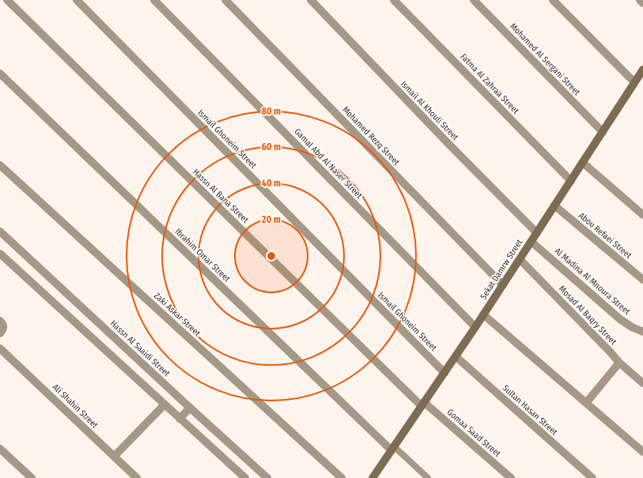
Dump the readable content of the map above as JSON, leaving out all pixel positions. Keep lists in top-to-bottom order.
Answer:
{
  "streets": {
    "main road": ["Sekat Damrw Street"],
    "street": [
      "Mohamed Al Sergani Street",
      "Fatma Al Zahraa Street",
      "Ismail Al Khouli Street",
      "Mohamed Rezq Street",
      "Ismail Ghoneim Street",
      "Gamal Abd Al Naser Street",
      "Hassn Al Bana Street",
      "Abou Refaei Street",
      "Ibrahim Omar Street",
      "Al Madina Al Mnoura Street",
      "Zaki Askar Street",
      "Mosad Al Baqry Street",
      "Hassn Al Saaidi Street",
      "Ali Shahin Street",
      "Sultan Hasan Street",
      "Gomaa Saad Street"
    ]
  },
  "crossings": [
    ["Mohamed Al Sergani Street", "Sekat Damrw Street"],
    ["Fatma Al Zahraa Street", "Sekat Damrw Street"],
    ["Ismail Al Khouli Street", "Sekat Damrw Street"],
    ["Mohamed Rezq Street", "Sekat Damrw Street"],
    ["Ismail Ghoneim Street", "Sekat Damrw Street"],
    ["Gamal Abd Al Naser Street", "Sekat Damrw Street"],
    ["Hassn Al Bana Street", "Sekat Damrw Street"],
    ["Hassn Al Bana Street", "Gomaa Saad Street"],
    ["Abou Refaei Street", "Sekat Damrw Street"],
    ["Ibrahim Omar Street", "Sekat Damrw Street"],
    ["Sekat Damrw Street", "Al Madina Al Mnoura Street"],
    ["Sekat Damrw Street", "Mosad Al Baqry Street"],
    ["Sekat Damrw Street", "Sultan Hasan Street"],
    ["Sekat Damrw Street", "Gomaa Saad Street"]
  ],
  "rings": [
    "80 m",
    "60 m",
    "40 m",
    "20 m"
  ]
}
